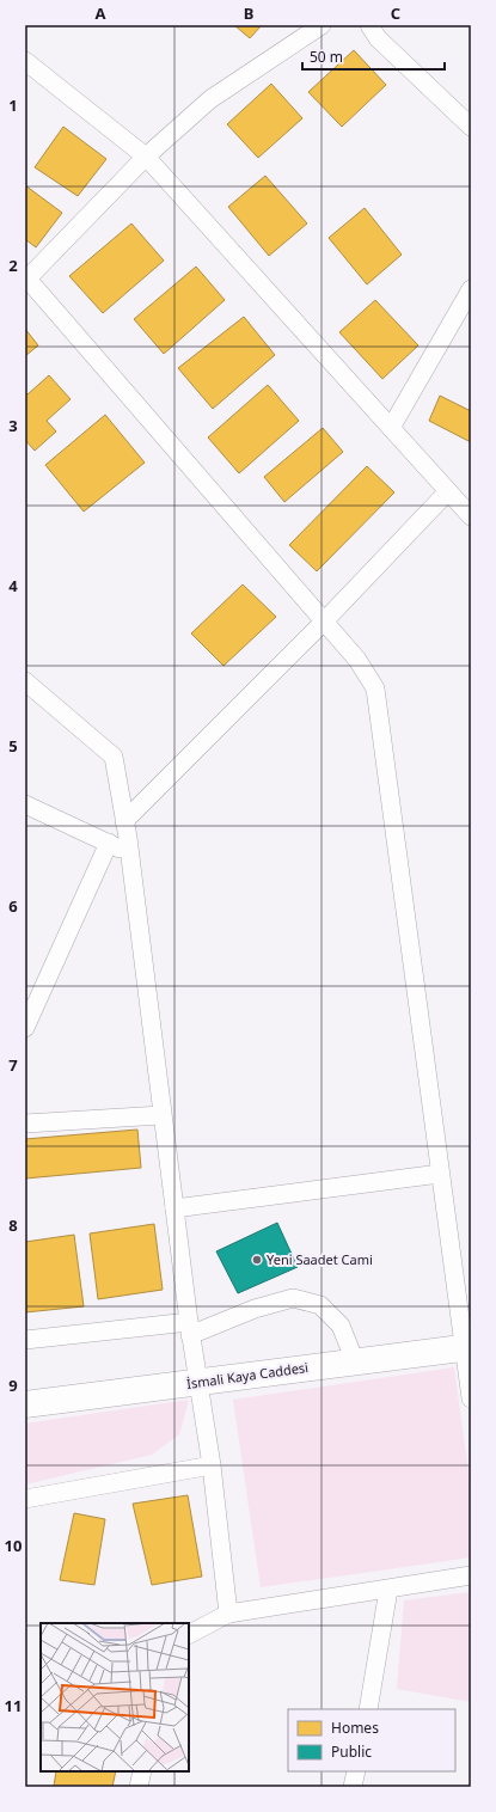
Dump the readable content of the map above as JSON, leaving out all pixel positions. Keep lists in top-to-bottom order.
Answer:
{
  "streets": {
    "street": ["İsmali Kaya Caddesi"]
  },
  "places": ["Yeni Saadet Cami"],
  "legend": ["Homes", "Public"],
  "scale_bar": "50 m",
  "grid": {
    "columns": ["A", "B", "C"],
    "rows": [
      "1",
      "2",
      "3",
      "4",
      "5",
      "6",
      "7",
      "8",
      "9",
      "10",
      "11"
    ]
  }
}
